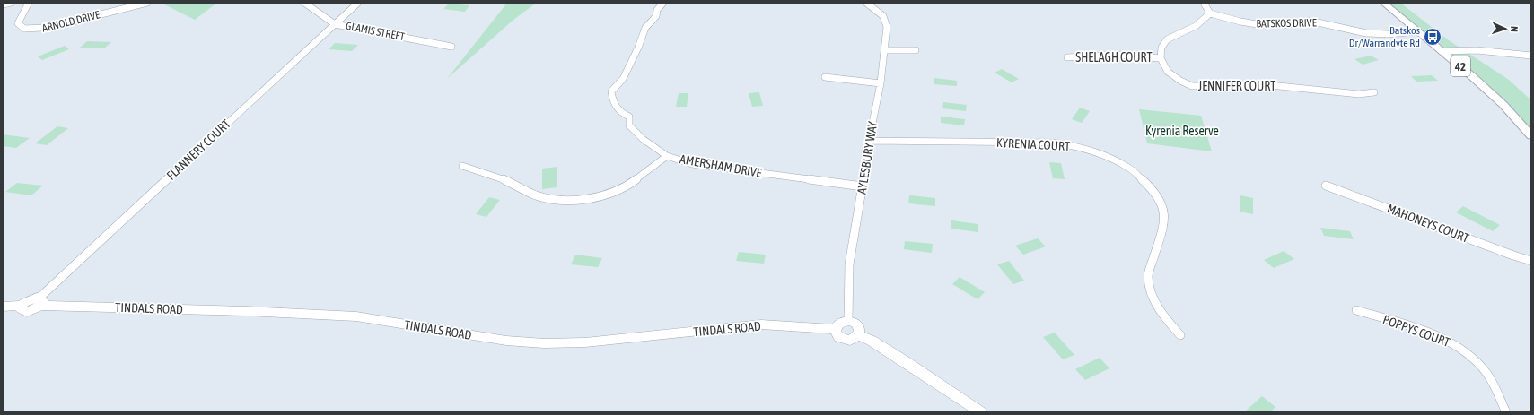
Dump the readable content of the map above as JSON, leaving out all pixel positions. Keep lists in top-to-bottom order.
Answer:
{
  "streets": {
    "main road": ["42", "TINDALS ROAD"],
    "street": [
      "ARNOLD DRIVE",
      "BATSKOS DRIVE",
      "GLAMIS STREET",
      "SHELAGH COURT",
      "JENNIFER COURT",
      "KYRENIA COURT",
      "FLANNERY COURT",
      "AYLESBURY WAY",
      "AMERSHAM DRIVE",
      "MAHONEYS COURT",
      "POPPYS COURT"
    ]
  },
  "crossings": [
    ["BATSKOS DRIVE", "42"],
    ["GLAMIS STREET", "FLANNERY COURT"],
    ["SHELAGH COURT", "JENNIFER COURT"],
    ["KYRENIA COURT", "AYLESBURY WAY"],
    ["FLANNERY COURT", "TINDALS ROAD"],
    ["AYLESBURY WAY", "AMERSHAM DRIVE"],
    ["AYLESBURY WAY", "TINDALS ROAD"]
  ],
  "parks": ["Kyrenia Reserve"],
  "places": {
    "bus stop": ["Batskos Dr/Warrandyte Rd"]
  },
  "north": "right"
}
